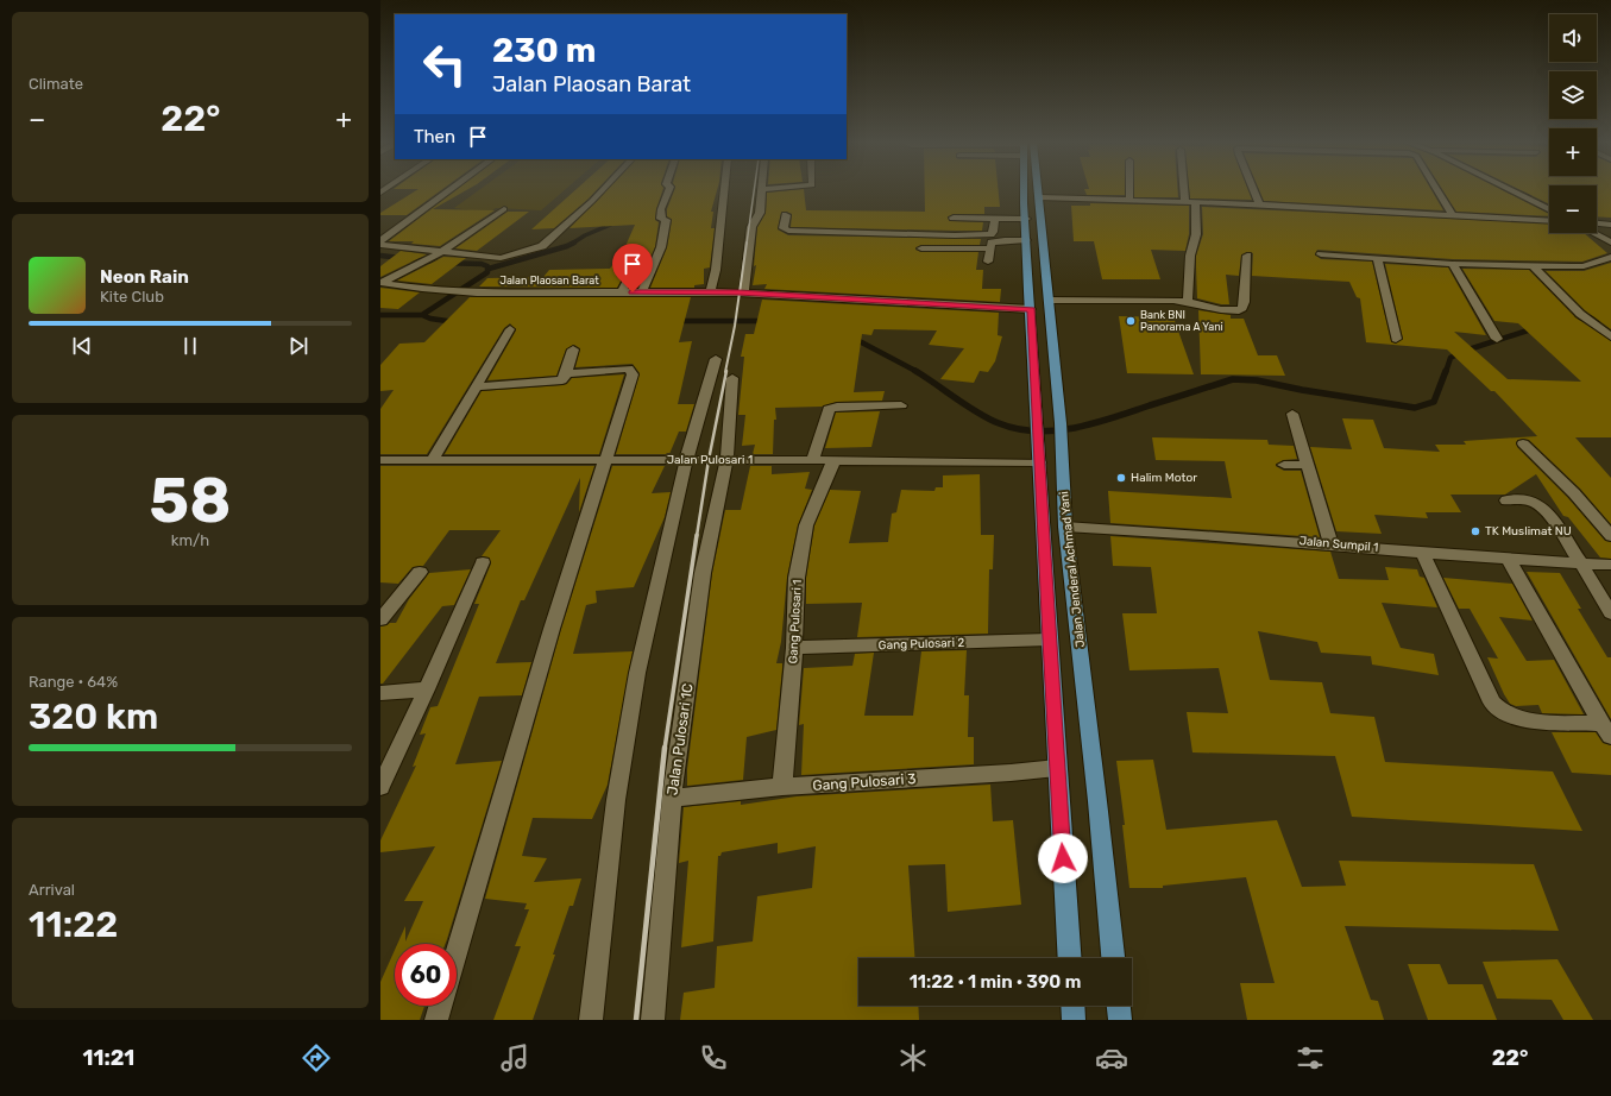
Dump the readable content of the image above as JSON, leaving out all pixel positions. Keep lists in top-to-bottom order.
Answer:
{
  "streets": {
    "main road": ["Jalan Jenderal Achmad Yani"],
    "street": [
      "Jalan Plaosan Barat",
      "Jalan Pulosari 1",
      "Jalan Sumpil 1",
      "Gang Pulosari 1",
      "Gang Pulosari 2",
      "Jalan Pulosari 1C",
      "Gang Pulosari 3"
    ]
  },
  "crossings": [
    ["Jalan Plaosan Barat", "Jalan Jenderal Achmad Yani"],
    ["Jalan Pulosari 1", "Jalan Jenderal Achmad Yani"],
    ["Jalan Pulosari 1", "Gang Pulosari 1"],
    ["Jalan Pulosari 1", "Jalan Pulosari 1C"],
    ["Jalan Sumpil 1", "Jalan Jenderal Achmad Yani"],
    ["Jalan Jenderal Achmad Yani", "Gang Pulosari 2"],
    ["Jalan Jenderal Achmad Yani", "Gang Pulosari 3"],
    ["Gang Pulosari 1", "Gang Pulosari 2"],
    ["Gang Pulosari 1", "Gang Pulosari 3"],
    ["Jalan Pulosari 1C", "Gang Pulosari 3"]
  ],
  "places": ["Bank BNI Panorama A Yani", "Halim Motor", "TK Muslimat NU"],
  "page": {
    "tile": [
      "Climate",
      ["58", "km/h"],
      ["Range · 64%", "320 km"],
      ["Arrival", "11:22"]
    ],
    "map_buttons": ["+", "−"],
    "turn": ["230 m", "Jalan Plaosan Barat"],
    "heat": ["−", "22°", "+"],
    "then": "Then",
    "song": ["Neon Rain", "Kite Club"],
    "limit": "60",
    "trip": "11:22 · 1 min · 390 m",
    "tabs": ["11:21", "22°"]
  }
}
